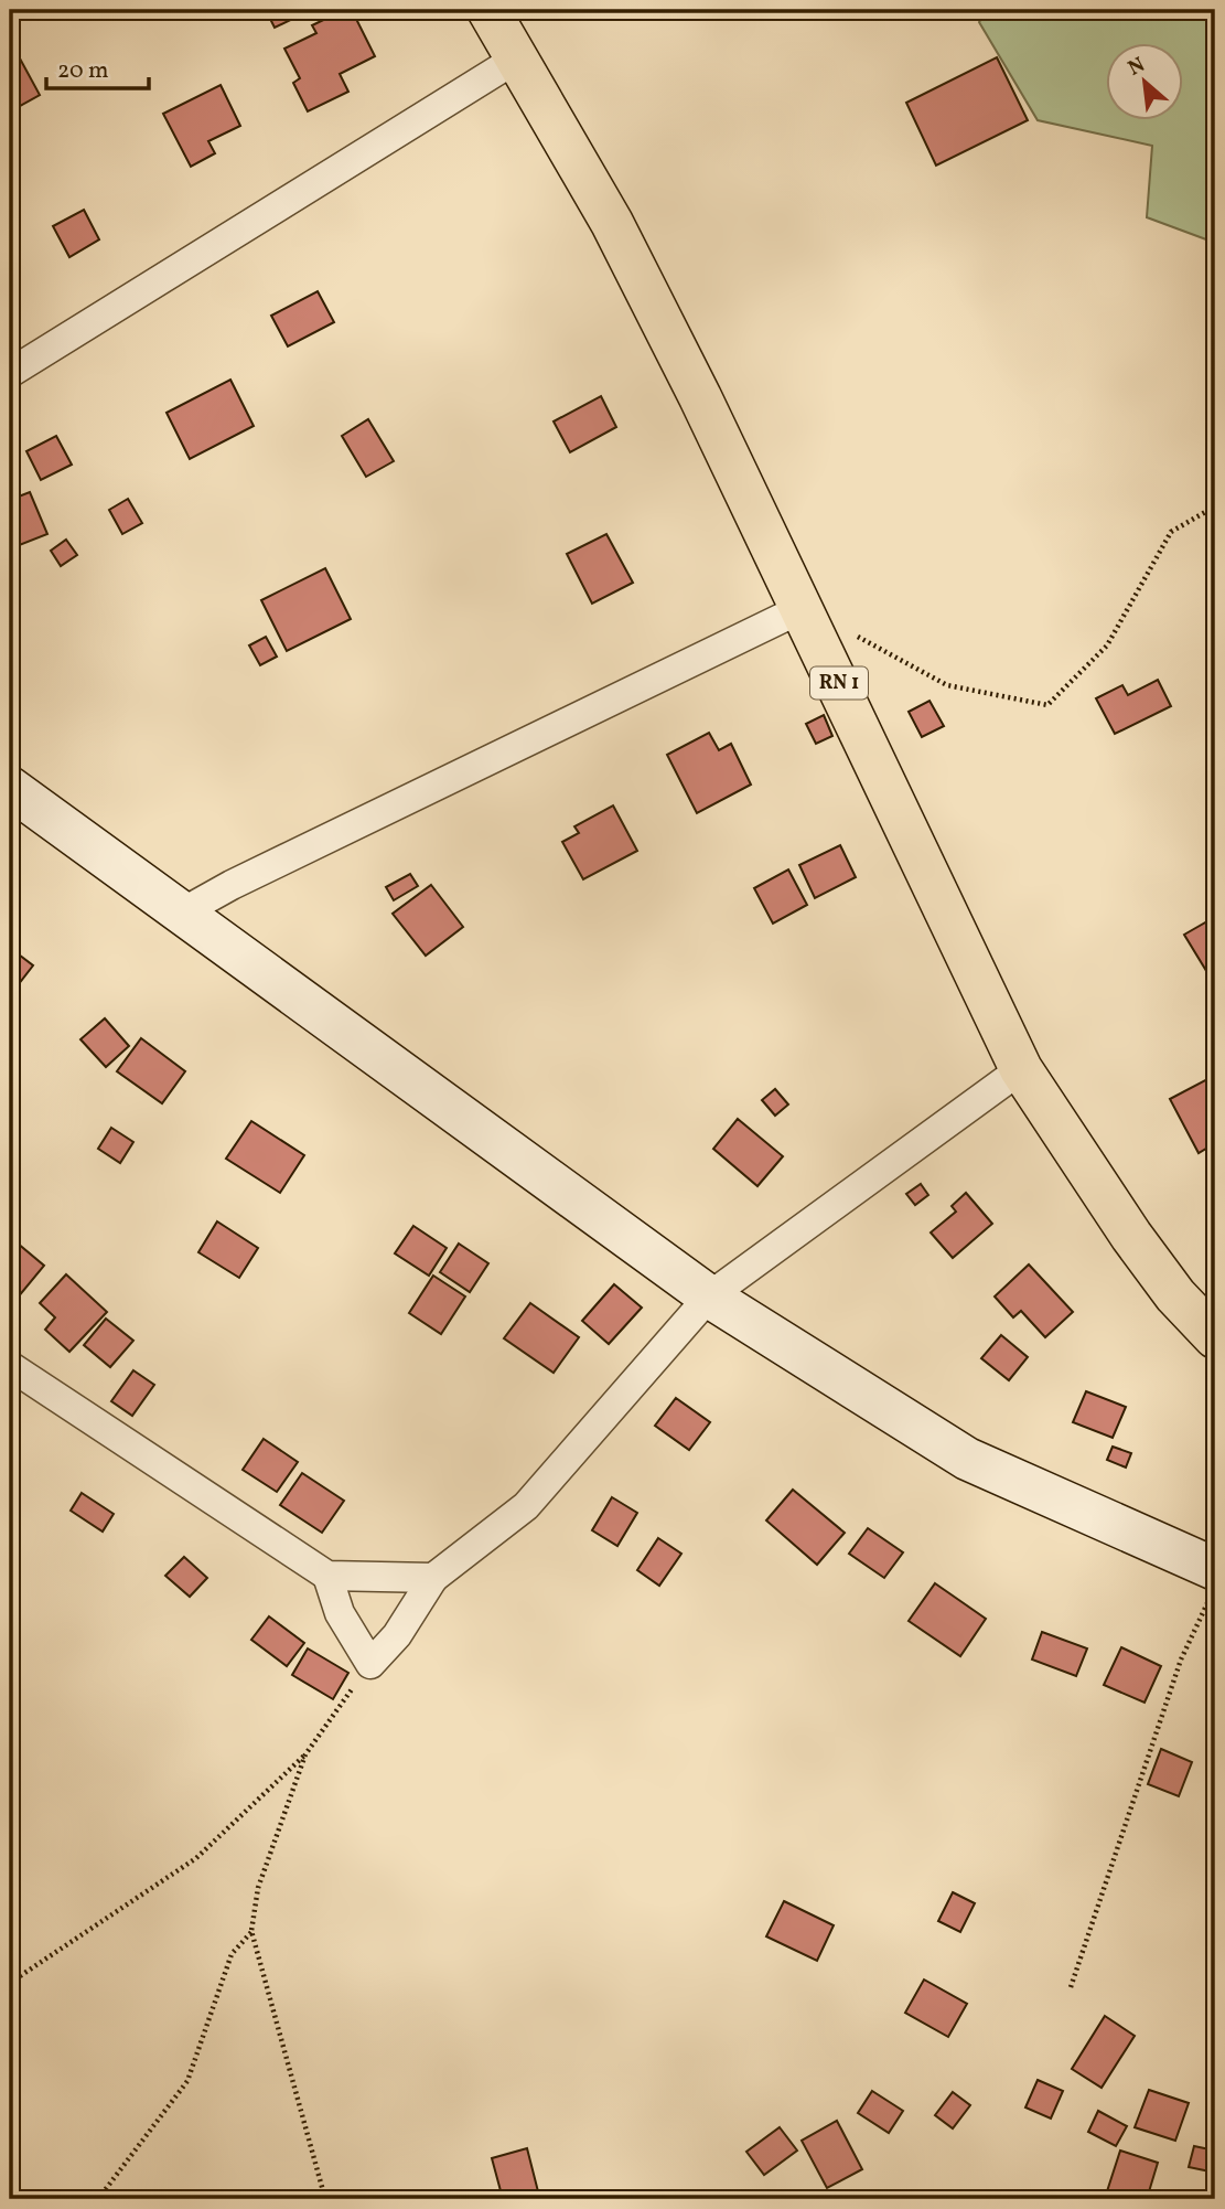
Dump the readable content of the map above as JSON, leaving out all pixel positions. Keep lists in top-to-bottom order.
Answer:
{
  "streets": {
    "main road": ["RN 1"]
  },
  "scale_bar": "20 m",
  "north": "top left"
}
